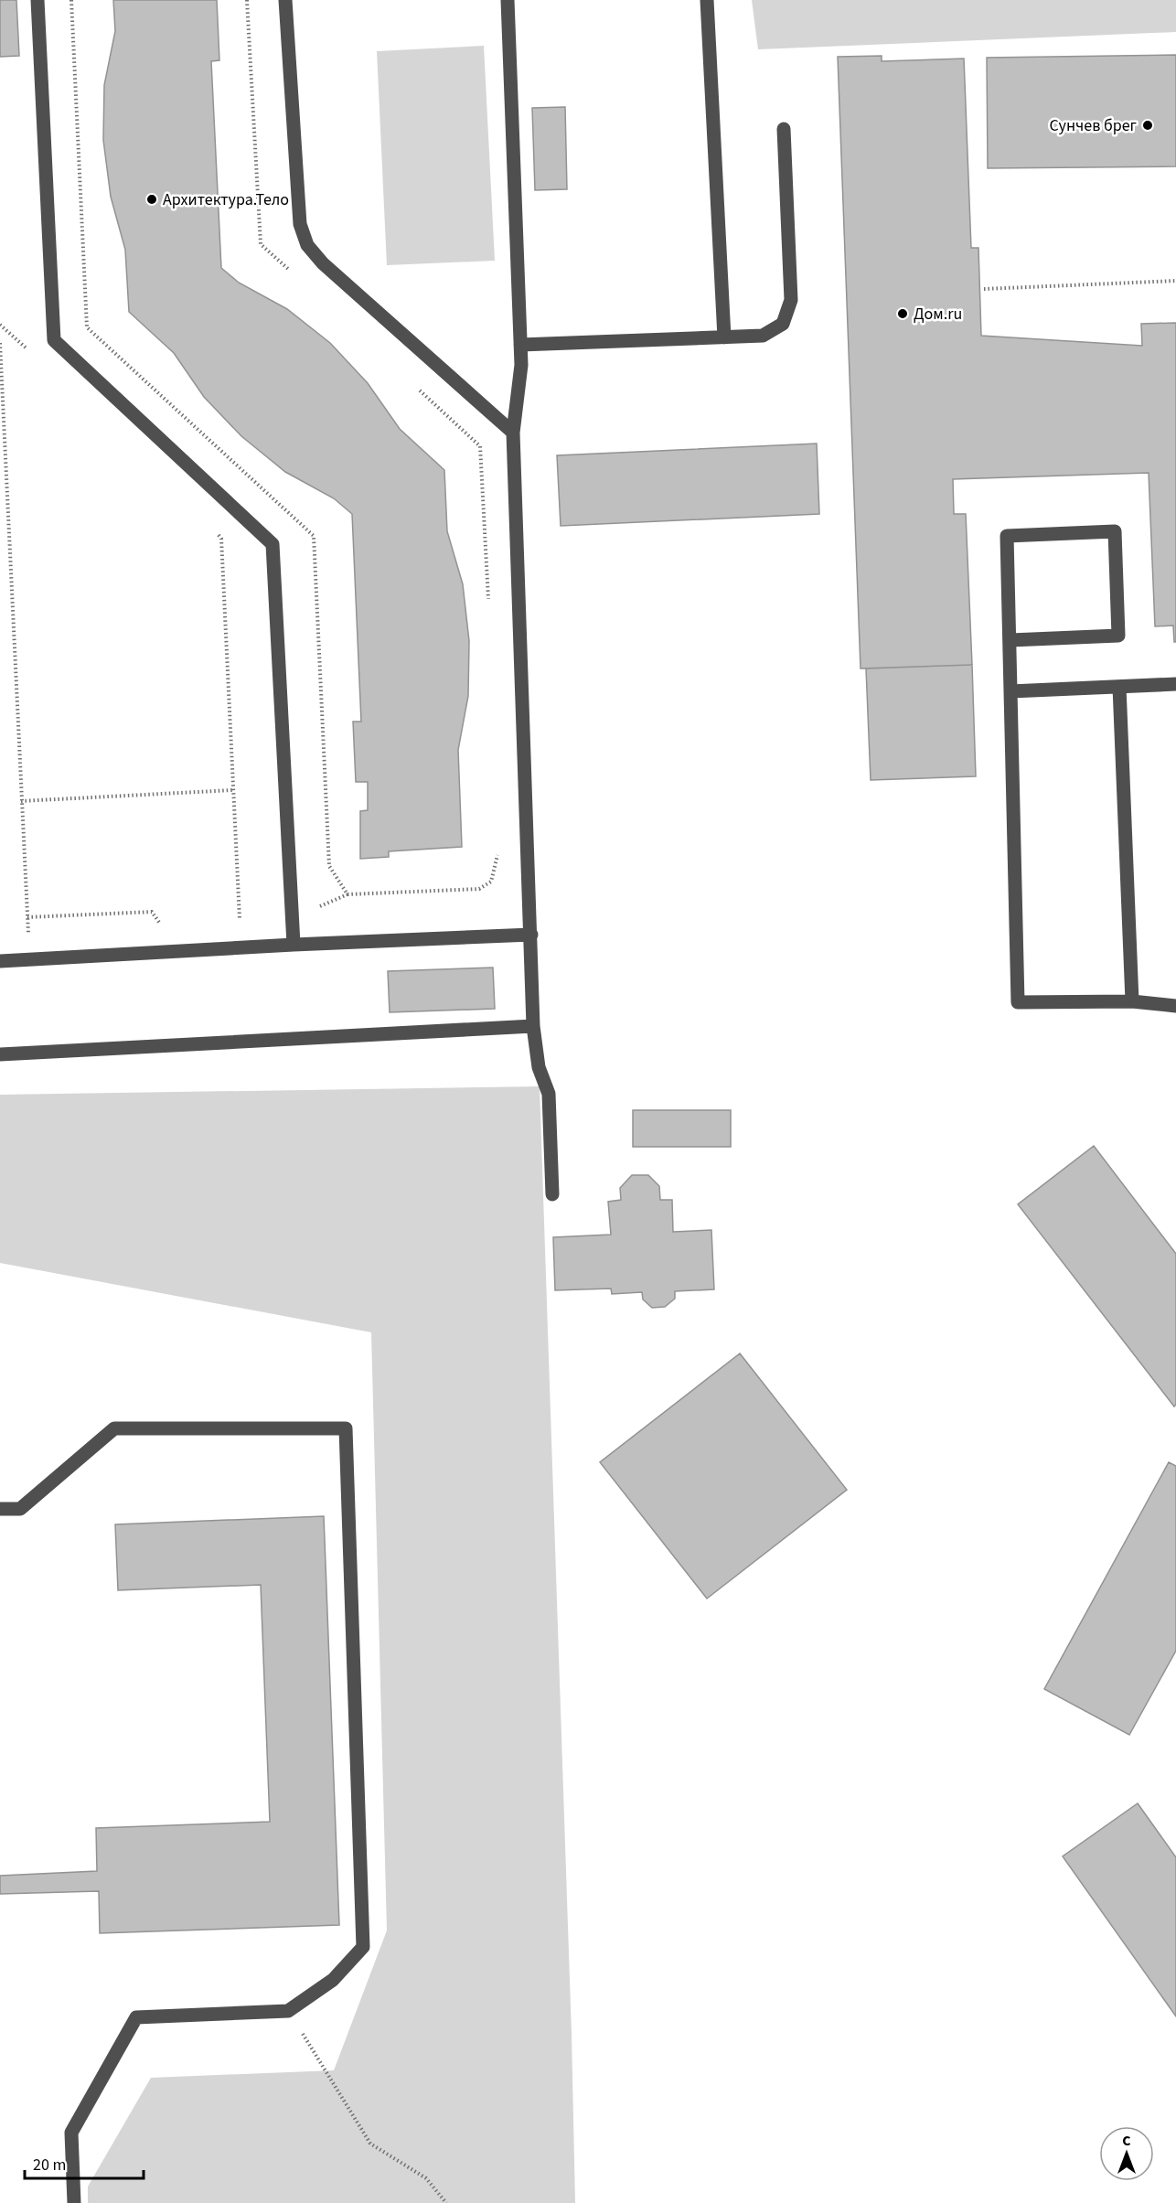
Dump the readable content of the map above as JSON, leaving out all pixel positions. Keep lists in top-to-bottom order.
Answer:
{
  "places": ["Сунчев брег", "Архитектура.Тело", "Дом.ru"],
  "scale_bar": "20 m",
  "north": "top"
}
